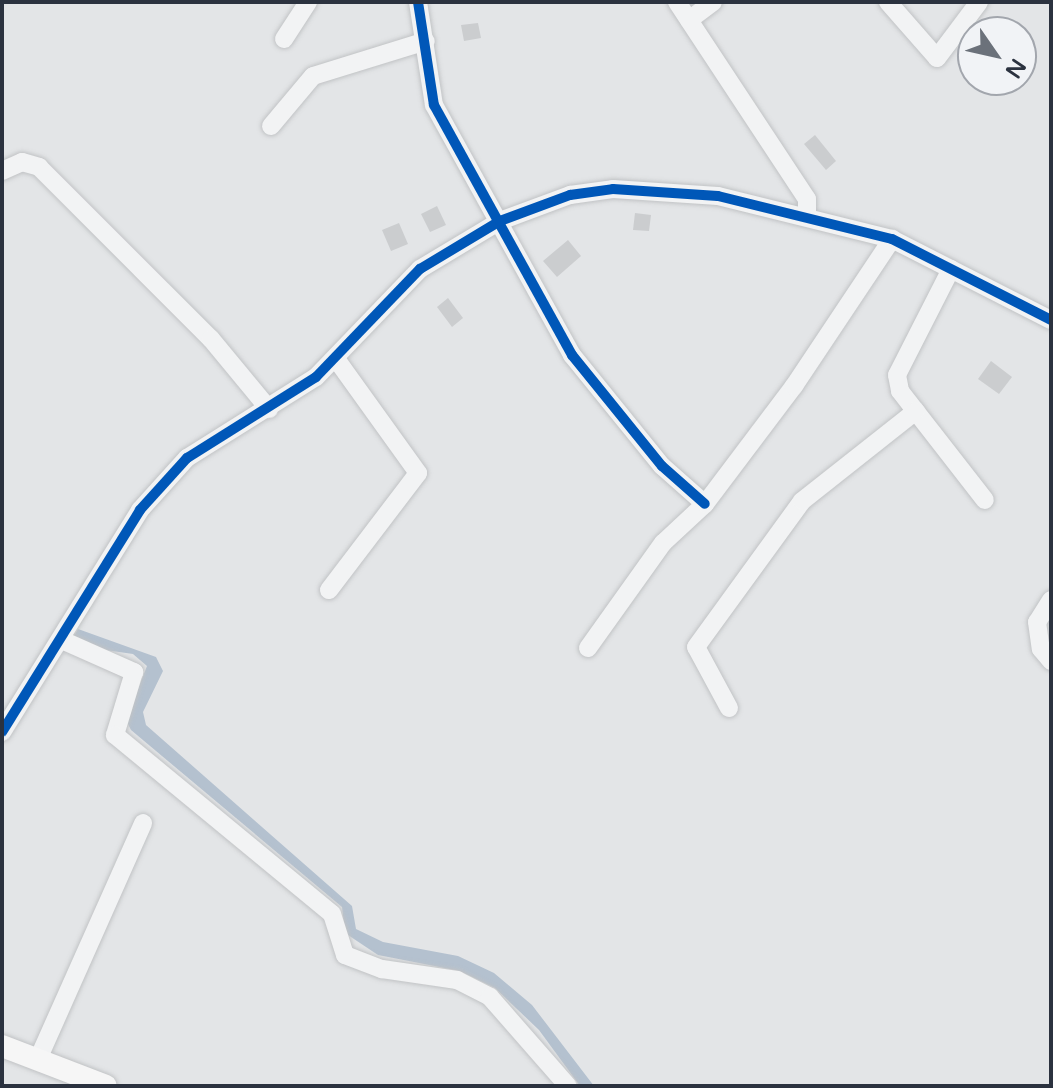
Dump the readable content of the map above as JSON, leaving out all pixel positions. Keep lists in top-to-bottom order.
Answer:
{
  "north": "bottom right"
}
